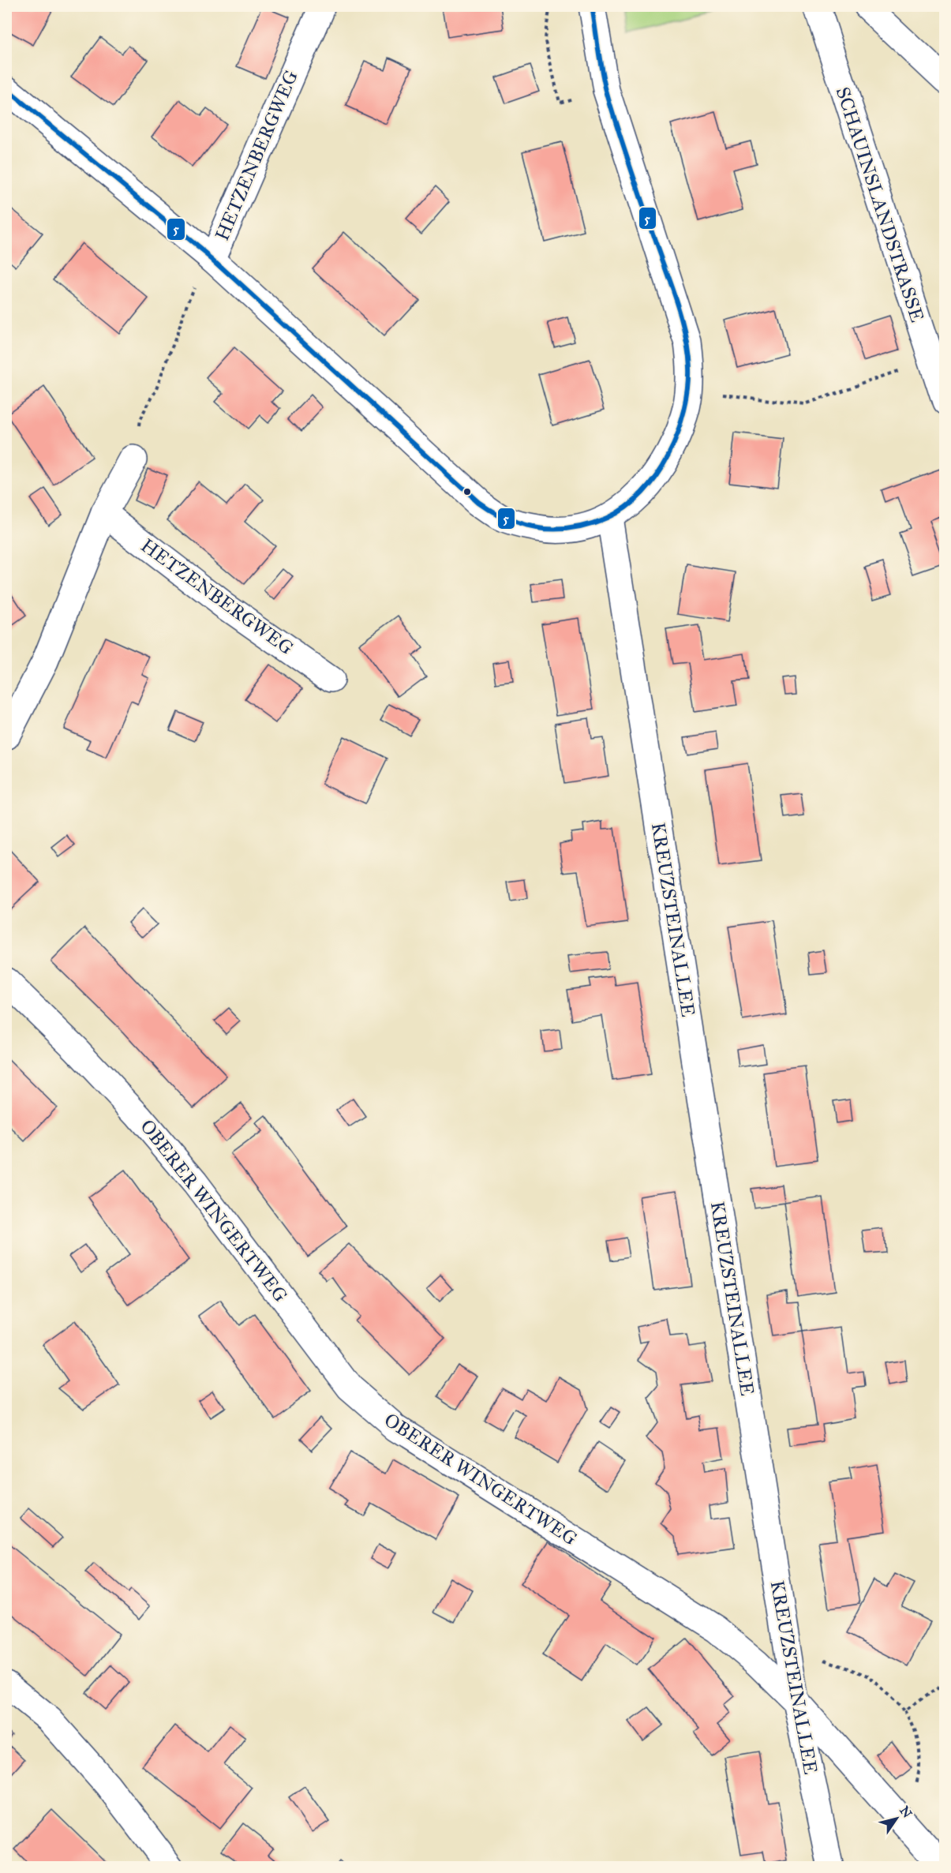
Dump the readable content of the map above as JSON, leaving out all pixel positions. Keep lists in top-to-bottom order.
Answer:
{
  "streets": {
    "street": [
      "HETZENBERGWEG",
      "SCHAUINSLANDSTRASSE",
      "KREUZSTEINALLEE",
      "OBERER WINGERTWEG"
    ]
  },
  "crossings": [
    ["KREUZSTEINALLEE", "OBERER WINGERTWEG"]
  ],
  "lines": ["transit line 5"],
  "north": "top right"
}
